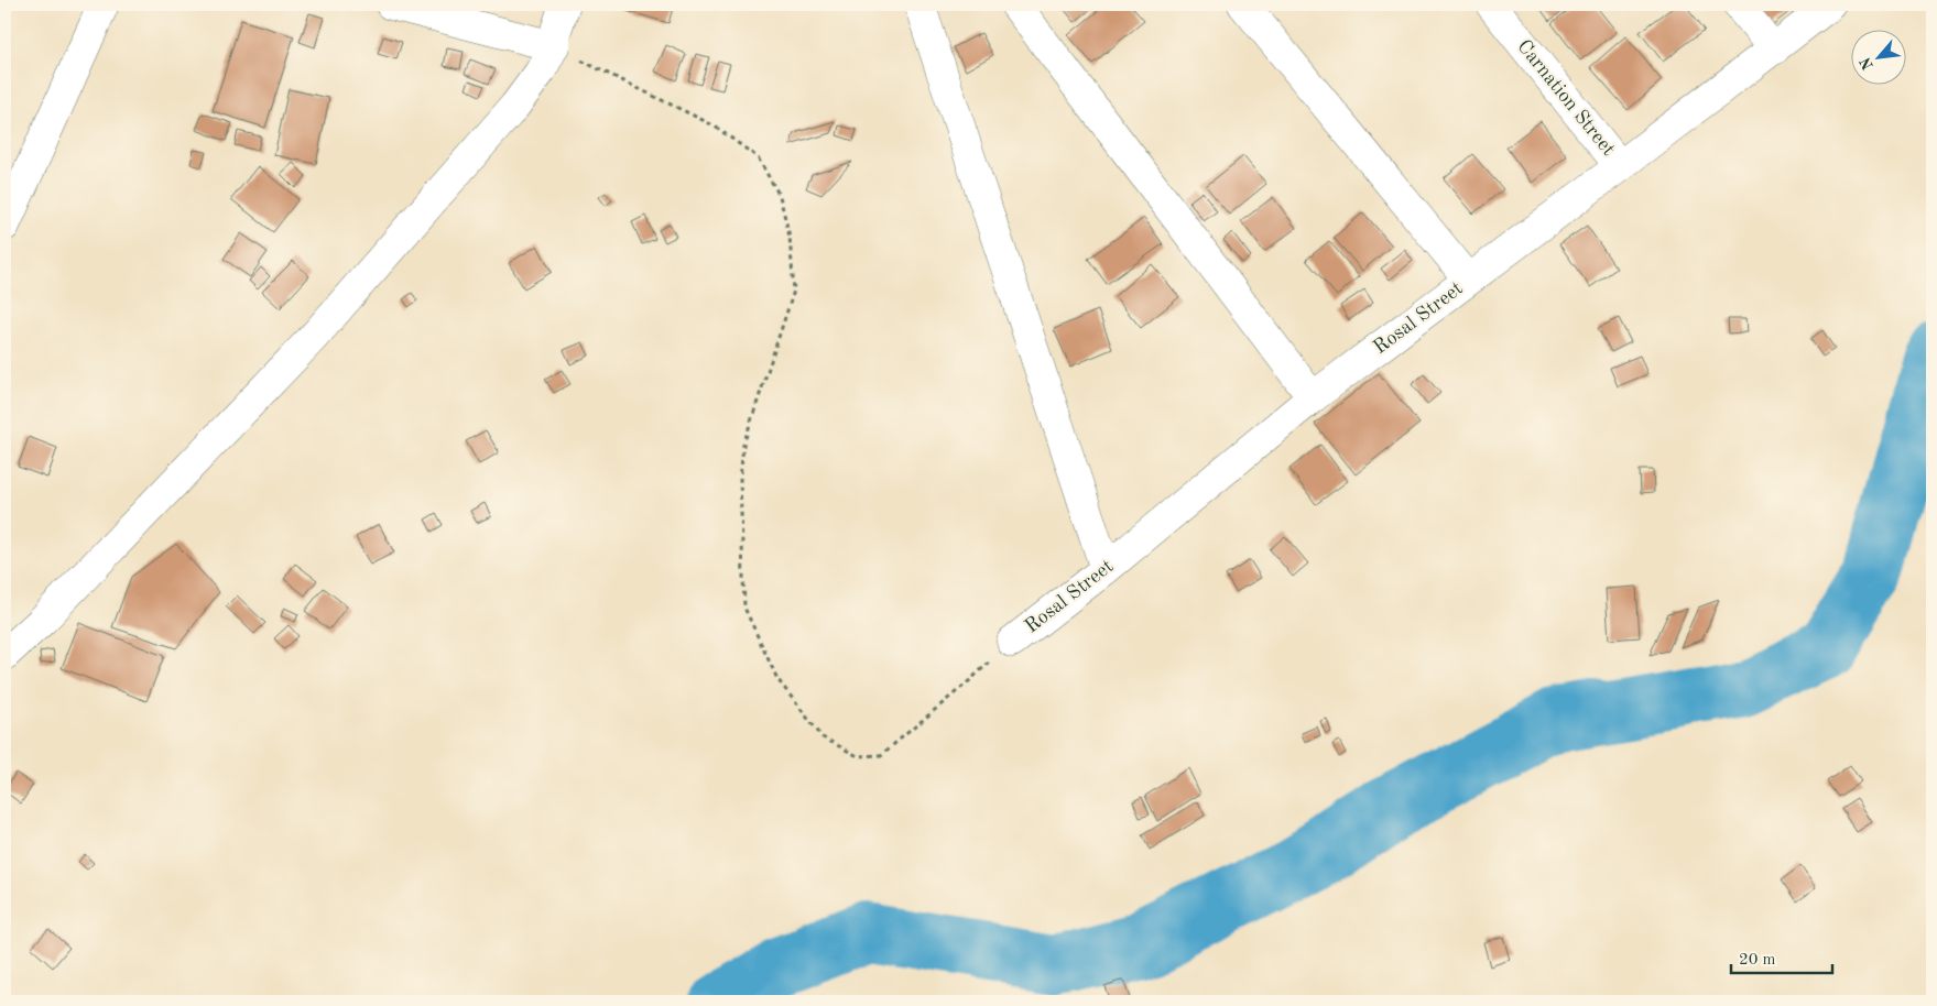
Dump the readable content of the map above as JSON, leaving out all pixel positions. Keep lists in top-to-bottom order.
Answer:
{
  "streets": {
    "street": ["Carnation Street", "Rosal Street"]
  },
  "crossings": [
    ["Carnation Street", "Rosal Street"]
  ],
  "scale_bar": "20 m",
  "north": "bottom left"
}
